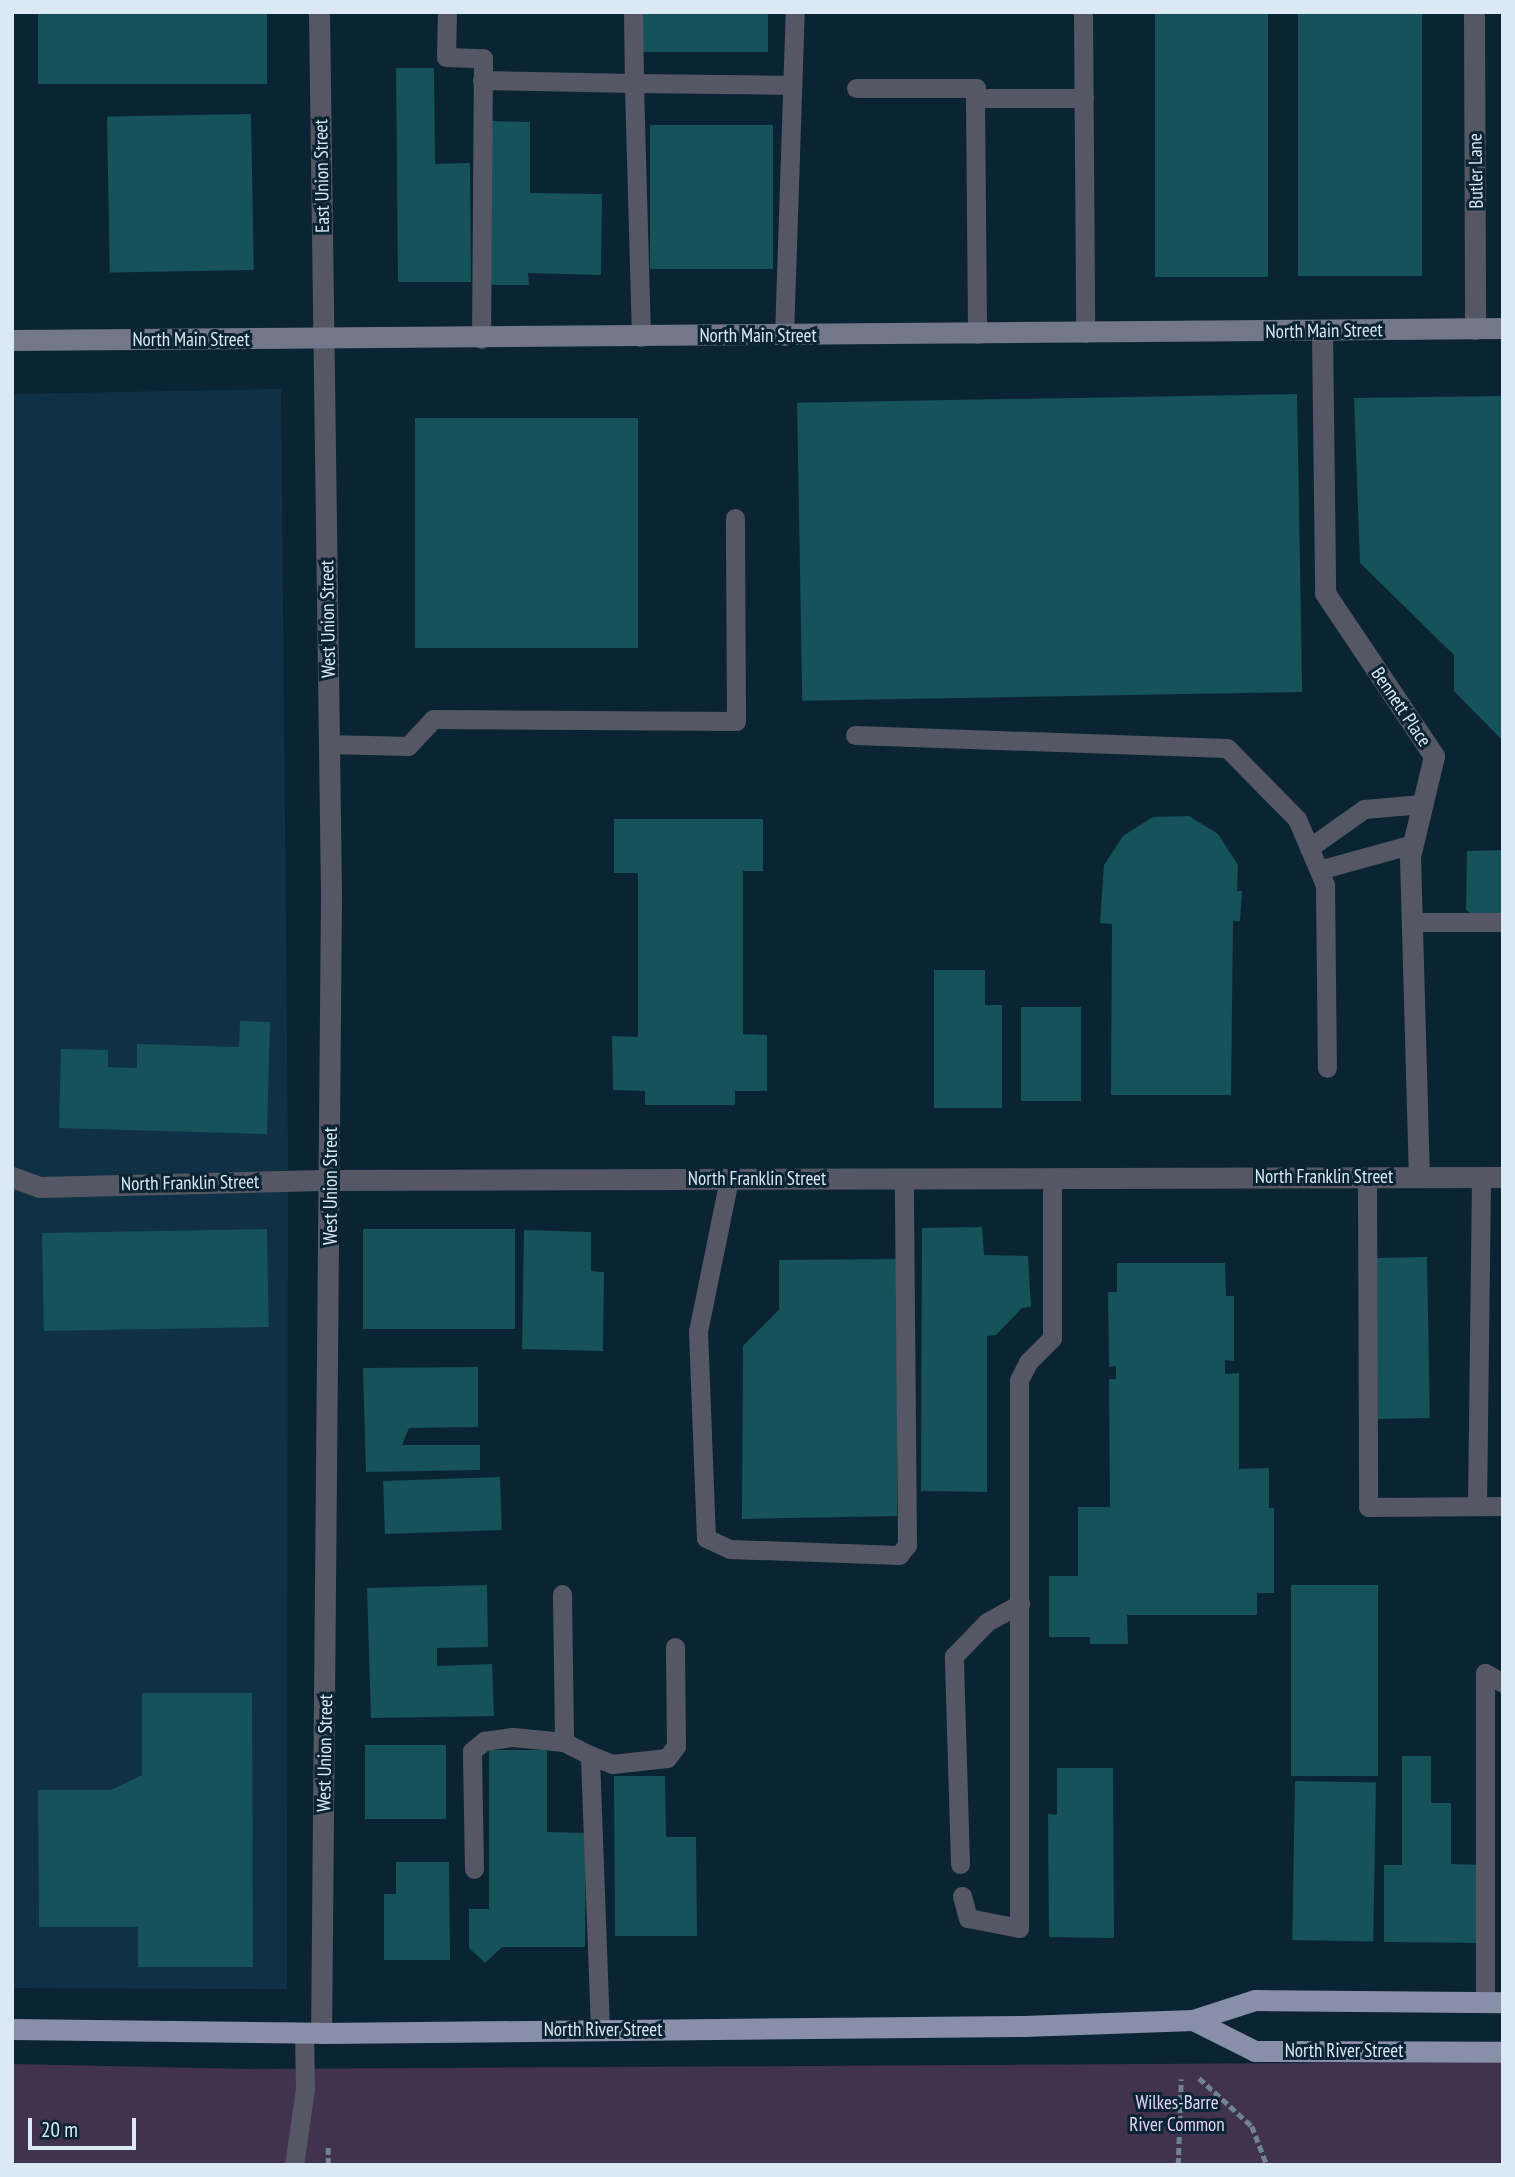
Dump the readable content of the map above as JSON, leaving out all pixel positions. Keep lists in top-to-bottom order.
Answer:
{
  "streets": {
    "main road": ["North River Street"],
    "street": [
      "Butler Lane",
      "East Union Street",
      "North Main Street",
      "West Union Street",
      "Bennett Place",
      "North Franklin Street"
    ]
  },
  "crossings": [
    ["Butler Lane", "North Main Street"],
    ["East Union Street", "North Main Street"],
    ["East Union Street", "West Union Street"],
    ["North Main Street", "West Union Street"],
    ["North Main Street", "Bennett Place"],
    ["West Union Street", "North Franklin Street"],
    ["West Union Street", "North River Street"],
    ["Bennett Place", "North Franklin Street"]
  ],
  "parks": ["Wilkes-Barre River Common"],
  "scale_bar": "20 m"
}
